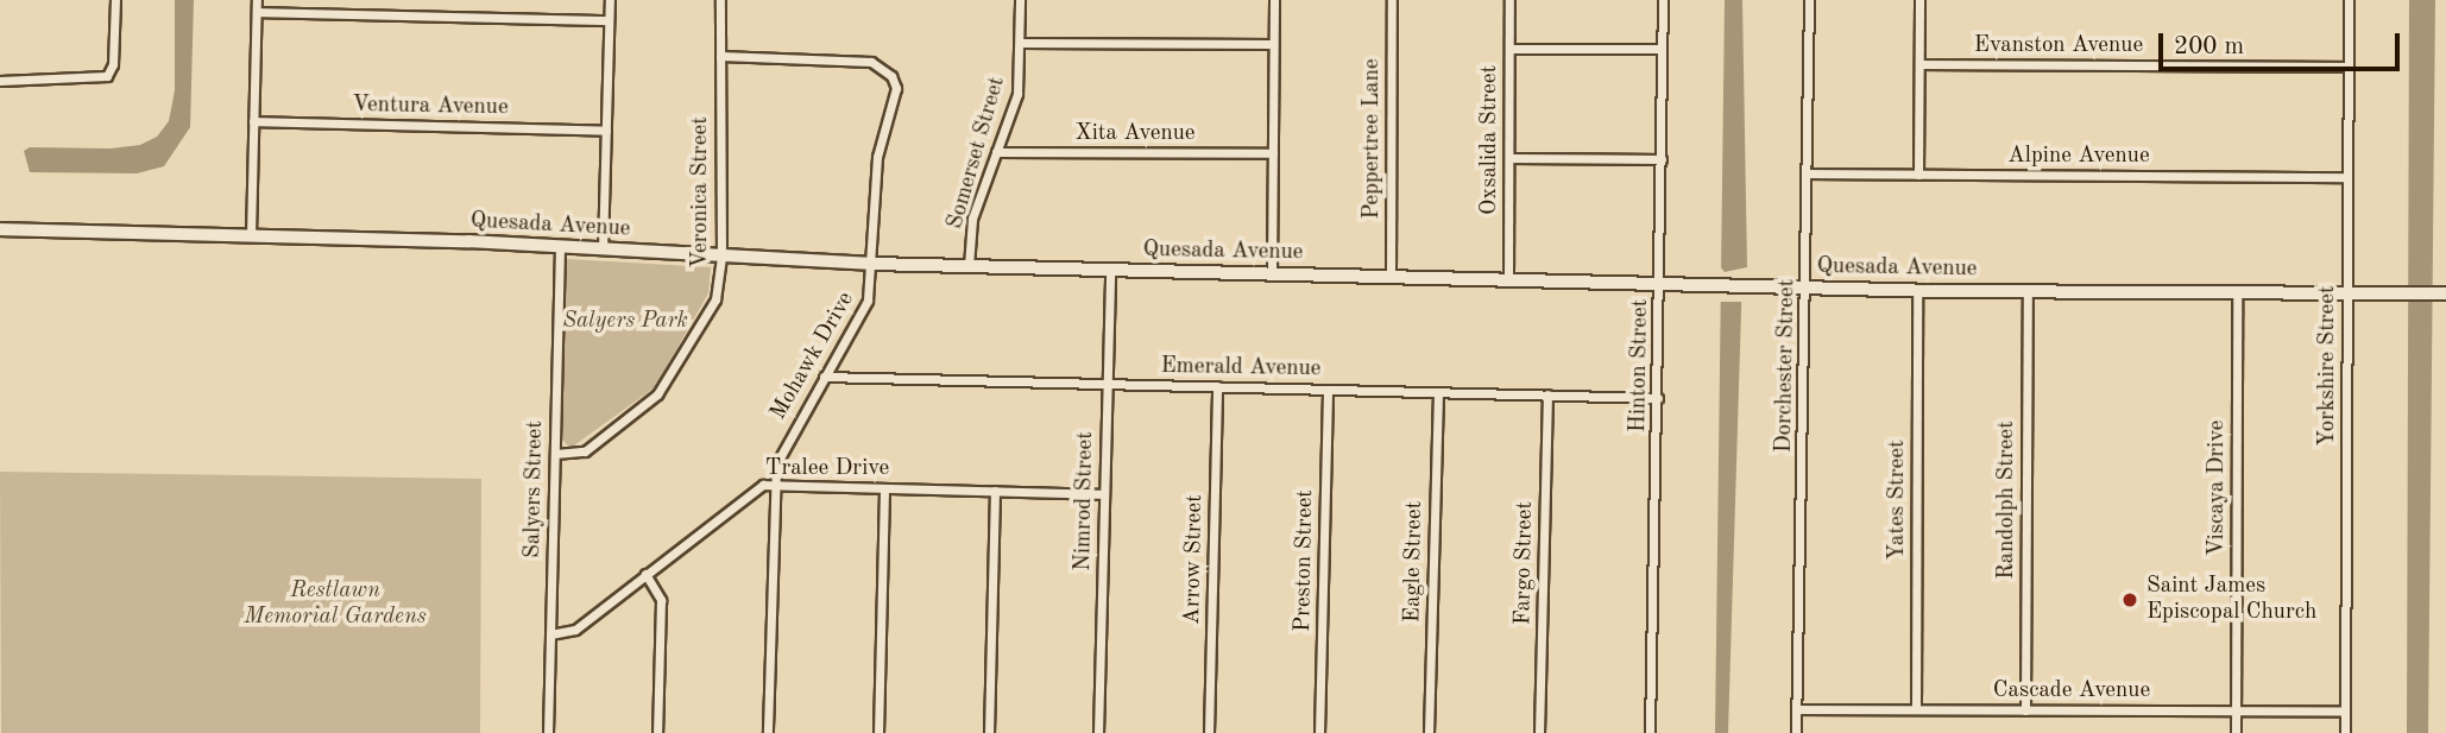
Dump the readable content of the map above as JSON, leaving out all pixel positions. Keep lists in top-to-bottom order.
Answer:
{
  "streets": {
    "street": [
      "Evanston Avenue",
      "Ventura Avenue",
      "Xita Avenue",
      "Peppertree Lane",
      "Oxsalida Street",
      "Somerset Street",
      "Alpine Avenue",
      "Veronica Street",
      "Quesada Avenue",
      "Mohawk Drive",
      "Hinton Street",
      "Dorchester Street",
      "Yorkshire Street",
      "Emerald Avenue",
      "Tralee Drive",
      "Viscaya Drive",
      "Salyers Street",
      "Yates Street",
      "Randolph Street",
      "Nimrod Street",
      "Arrow Street",
      "Preston Street",
      "Eagle Street",
      "Fargo Street",
      "Cascade Avenue"
    ]
  },
  "crossings": [
    ["Evanston Avenue", "Yorkshire Street"],
    ["Xita Avenue", "Somerset Street"],
    ["Peppertree Lane", "Quesada Avenue"],
    ["Oxsalida Street", "Quesada Avenue"],
    ["Somerset Street", "Quesada Avenue"],
    ["Alpine Avenue", "Dorchester Street"],
    ["Alpine Avenue", "Yorkshire Street"],
    ["Veronica Street", "Quesada Avenue"],
    ["Veronica Street", "Mohawk Drive"],
    ["Veronica Street", "Salyers Street"],
    ["Quesada Avenue", "Mohawk Drive"],
    ["Quesada Avenue", "Hinton Street"],
    ["Quesada Avenue", "Dorchester Street"],
    ["Quesada Avenue", "Yorkshire Street"],
    ["Quesada Avenue", "Viscaya Drive"],
    ["Quesada Avenue", "Salyers Street"],
    ["Quesada Avenue", "Yates Street"],
    ["Quesada Avenue", "Randolph Street"],
    ["Quesada Avenue", "Nimrod Street"],
    ["Mohawk Drive", "Emerald Avenue"],
    ["Mohawk Drive", "Tralee Drive"],
    ["Hinton Street", "Emerald Avenue"],
    ["Dorchester Street", "Cascade Avenue"],
    ["Yorkshire Street", "Cascade Avenue"],
    ["Emerald Avenue", "Nimrod Street"],
    ["Emerald Avenue", "Arrow Street"],
    ["Emerald Avenue", "Preston Street"],
    ["Emerald Avenue", "Eagle Street"],
    ["Emerald Avenue", "Fargo Street"],
    ["Tralee Drive", "Salyers Street"],
    ["Tralee Drive", "Nimrod Street"],
    ["Viscaya Drive", "Cascade Avenue"],
    ["Yates Street", "Cascade Avenue"],
    ["Randolph Street", "Cascade Avenue"]
  ],
  "parks": ["Salyers Park", "Restlawn Memorial Gardens"],
  "places": ["Saint James Episcopal Church"],
  "scale_bar": "200 m"
}
